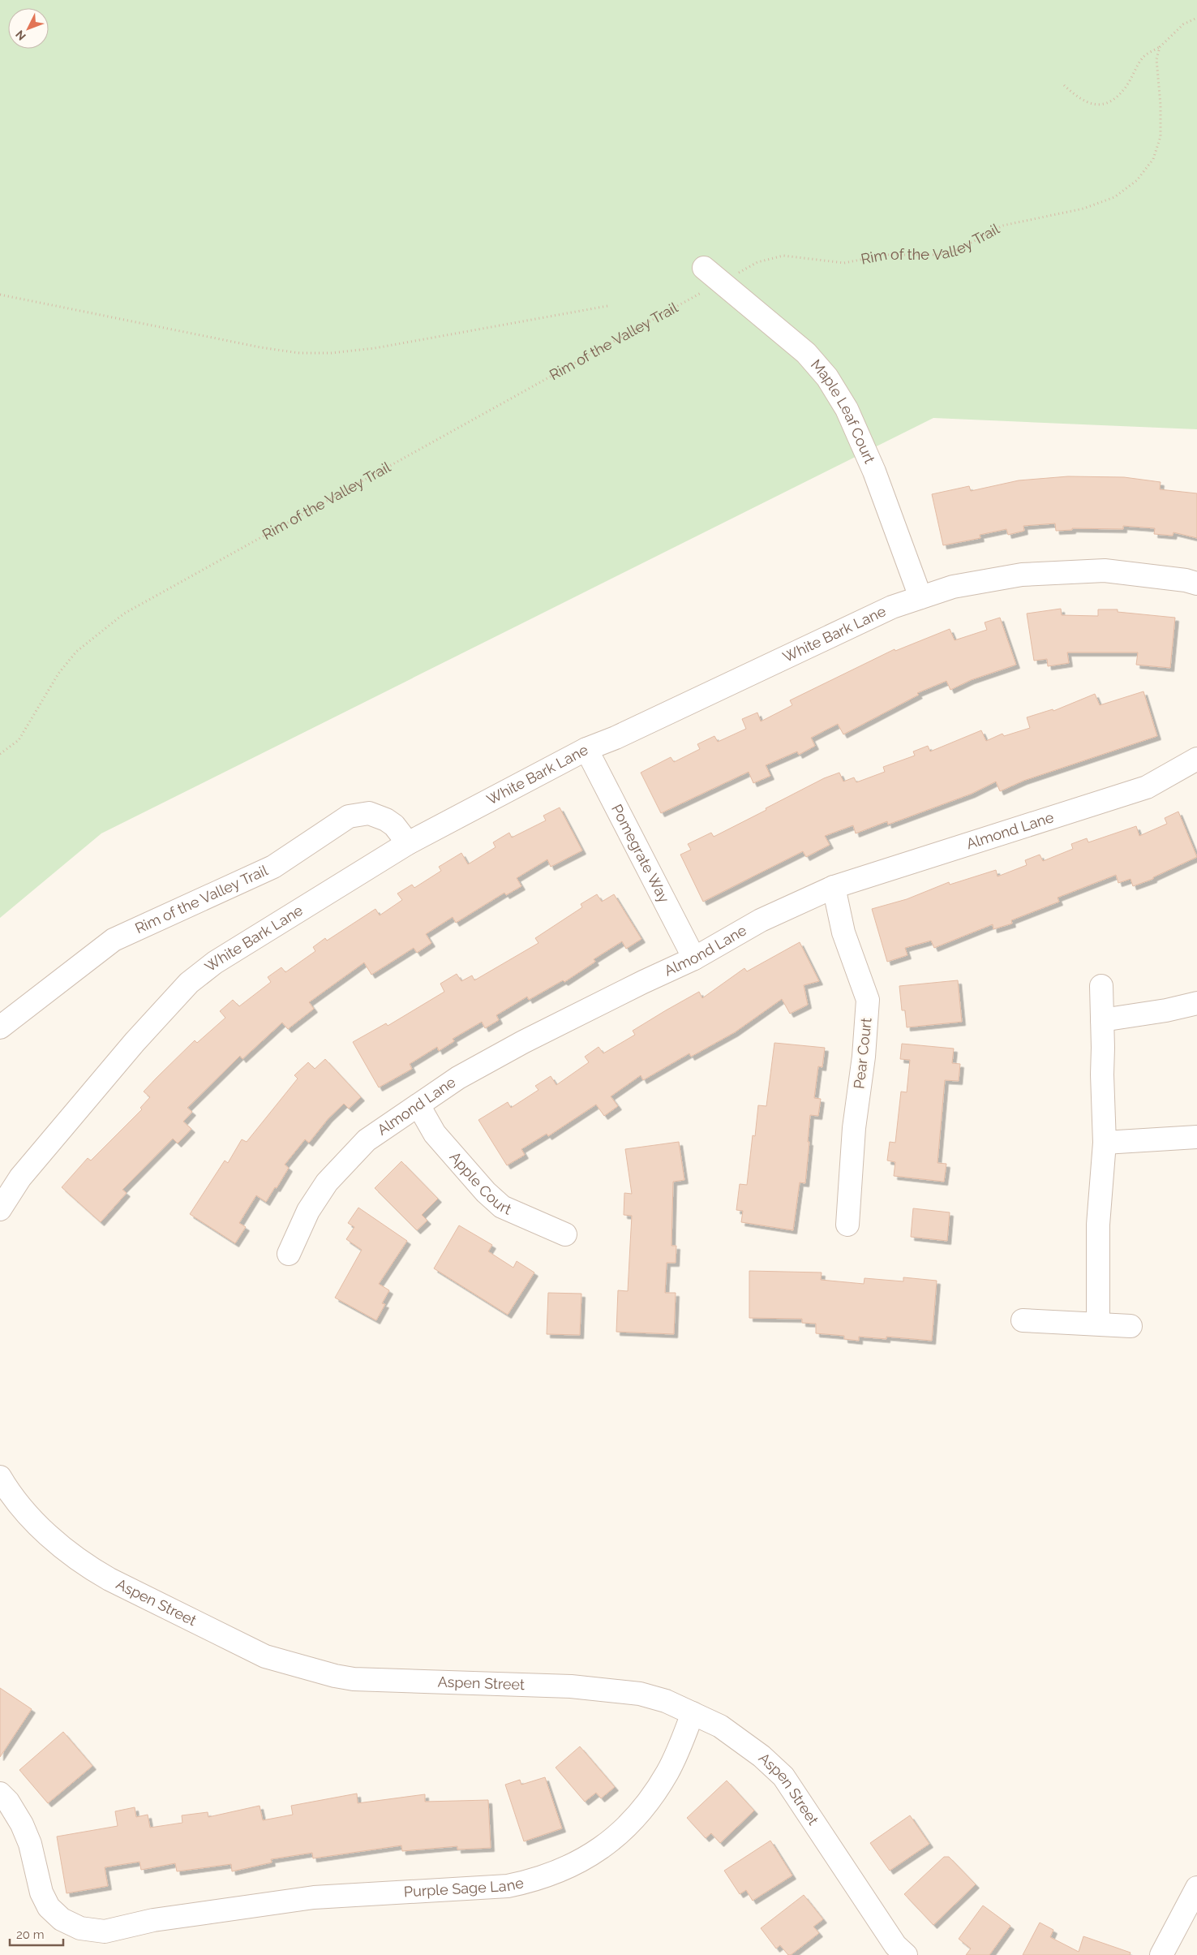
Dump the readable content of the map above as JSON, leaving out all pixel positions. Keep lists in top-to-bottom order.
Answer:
{
  "streets": {
    "street": [
      "Rim of the Valley Trail",
      "Maple Leaf Court",
      "White Bark Lane",
      "Almond Lane",
      "Pomegrate Way",
      "Pear Court",
      "Apple Court",
      "Aspen Street",
      "Purple Sage Lane"
    ]
  },
  "crossings": [
    ["Rim of the Valley Trail", "Maple Leaf Court"],
    ["Rim of the Valley Trail", "White Bark Lane"],
    ["Maple Leaf Court", "White Bark Lane"],
    ["White Bark Lane", "Pomegrate Way"],
    ["Almond Lane", "Pomegrate Way"],
    ["Almond Lane", "Pear Court"],
    ["Almond Lane", "Apple Court"],
    ["Aspen Street", "Purple Sage Lane"]
  ],
  "scale_bar": "20 m",
  "north": "bottom left"
}
